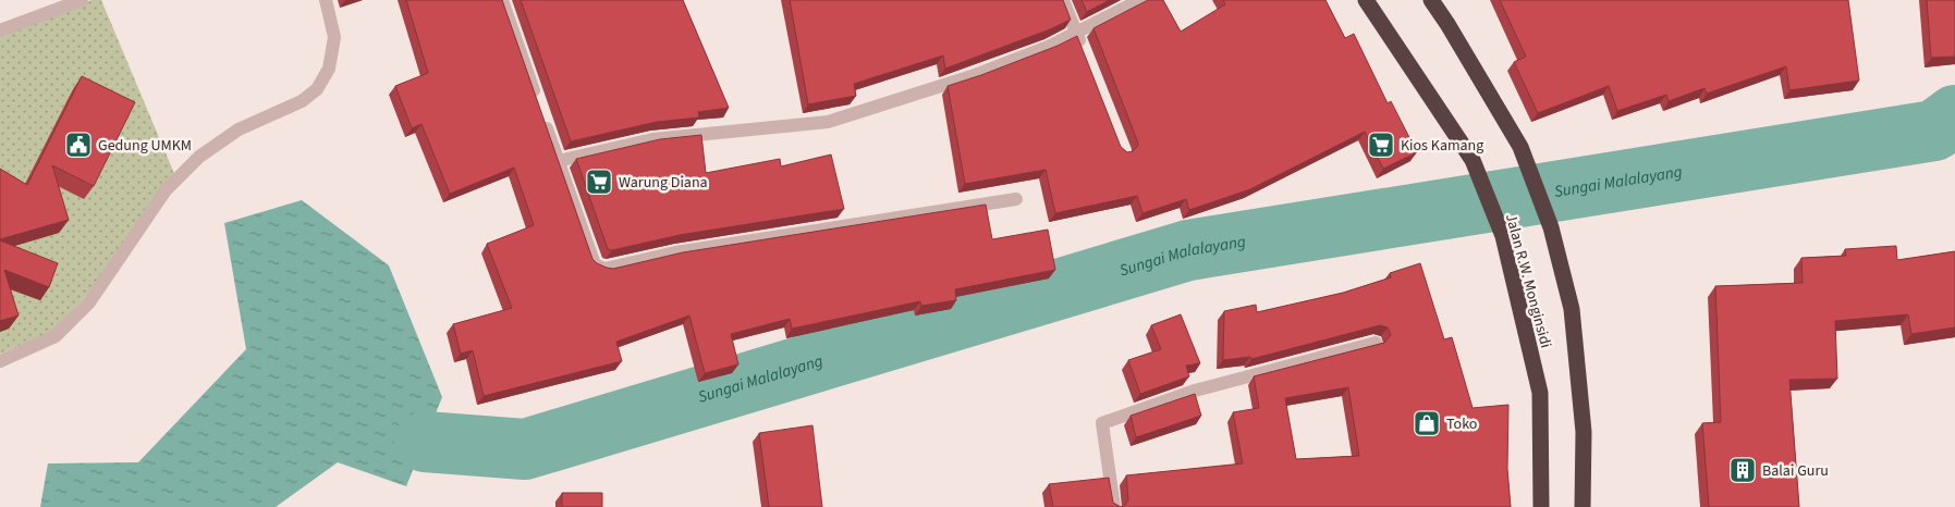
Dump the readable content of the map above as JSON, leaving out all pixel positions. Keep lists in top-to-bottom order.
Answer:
{
  "streets": {
    "highway": ["Jalan R.W. Monginsidi"]
  },
  "water": ["Sungai Malalayang"],
  "places": {
    "public building": ["Gedung UMKM"],
    "supermarket": ["Kios Kamang", "Warung Diana"],
    "shop": ["Toko"],
    "building": ["Balai Guru"]
  }
}
